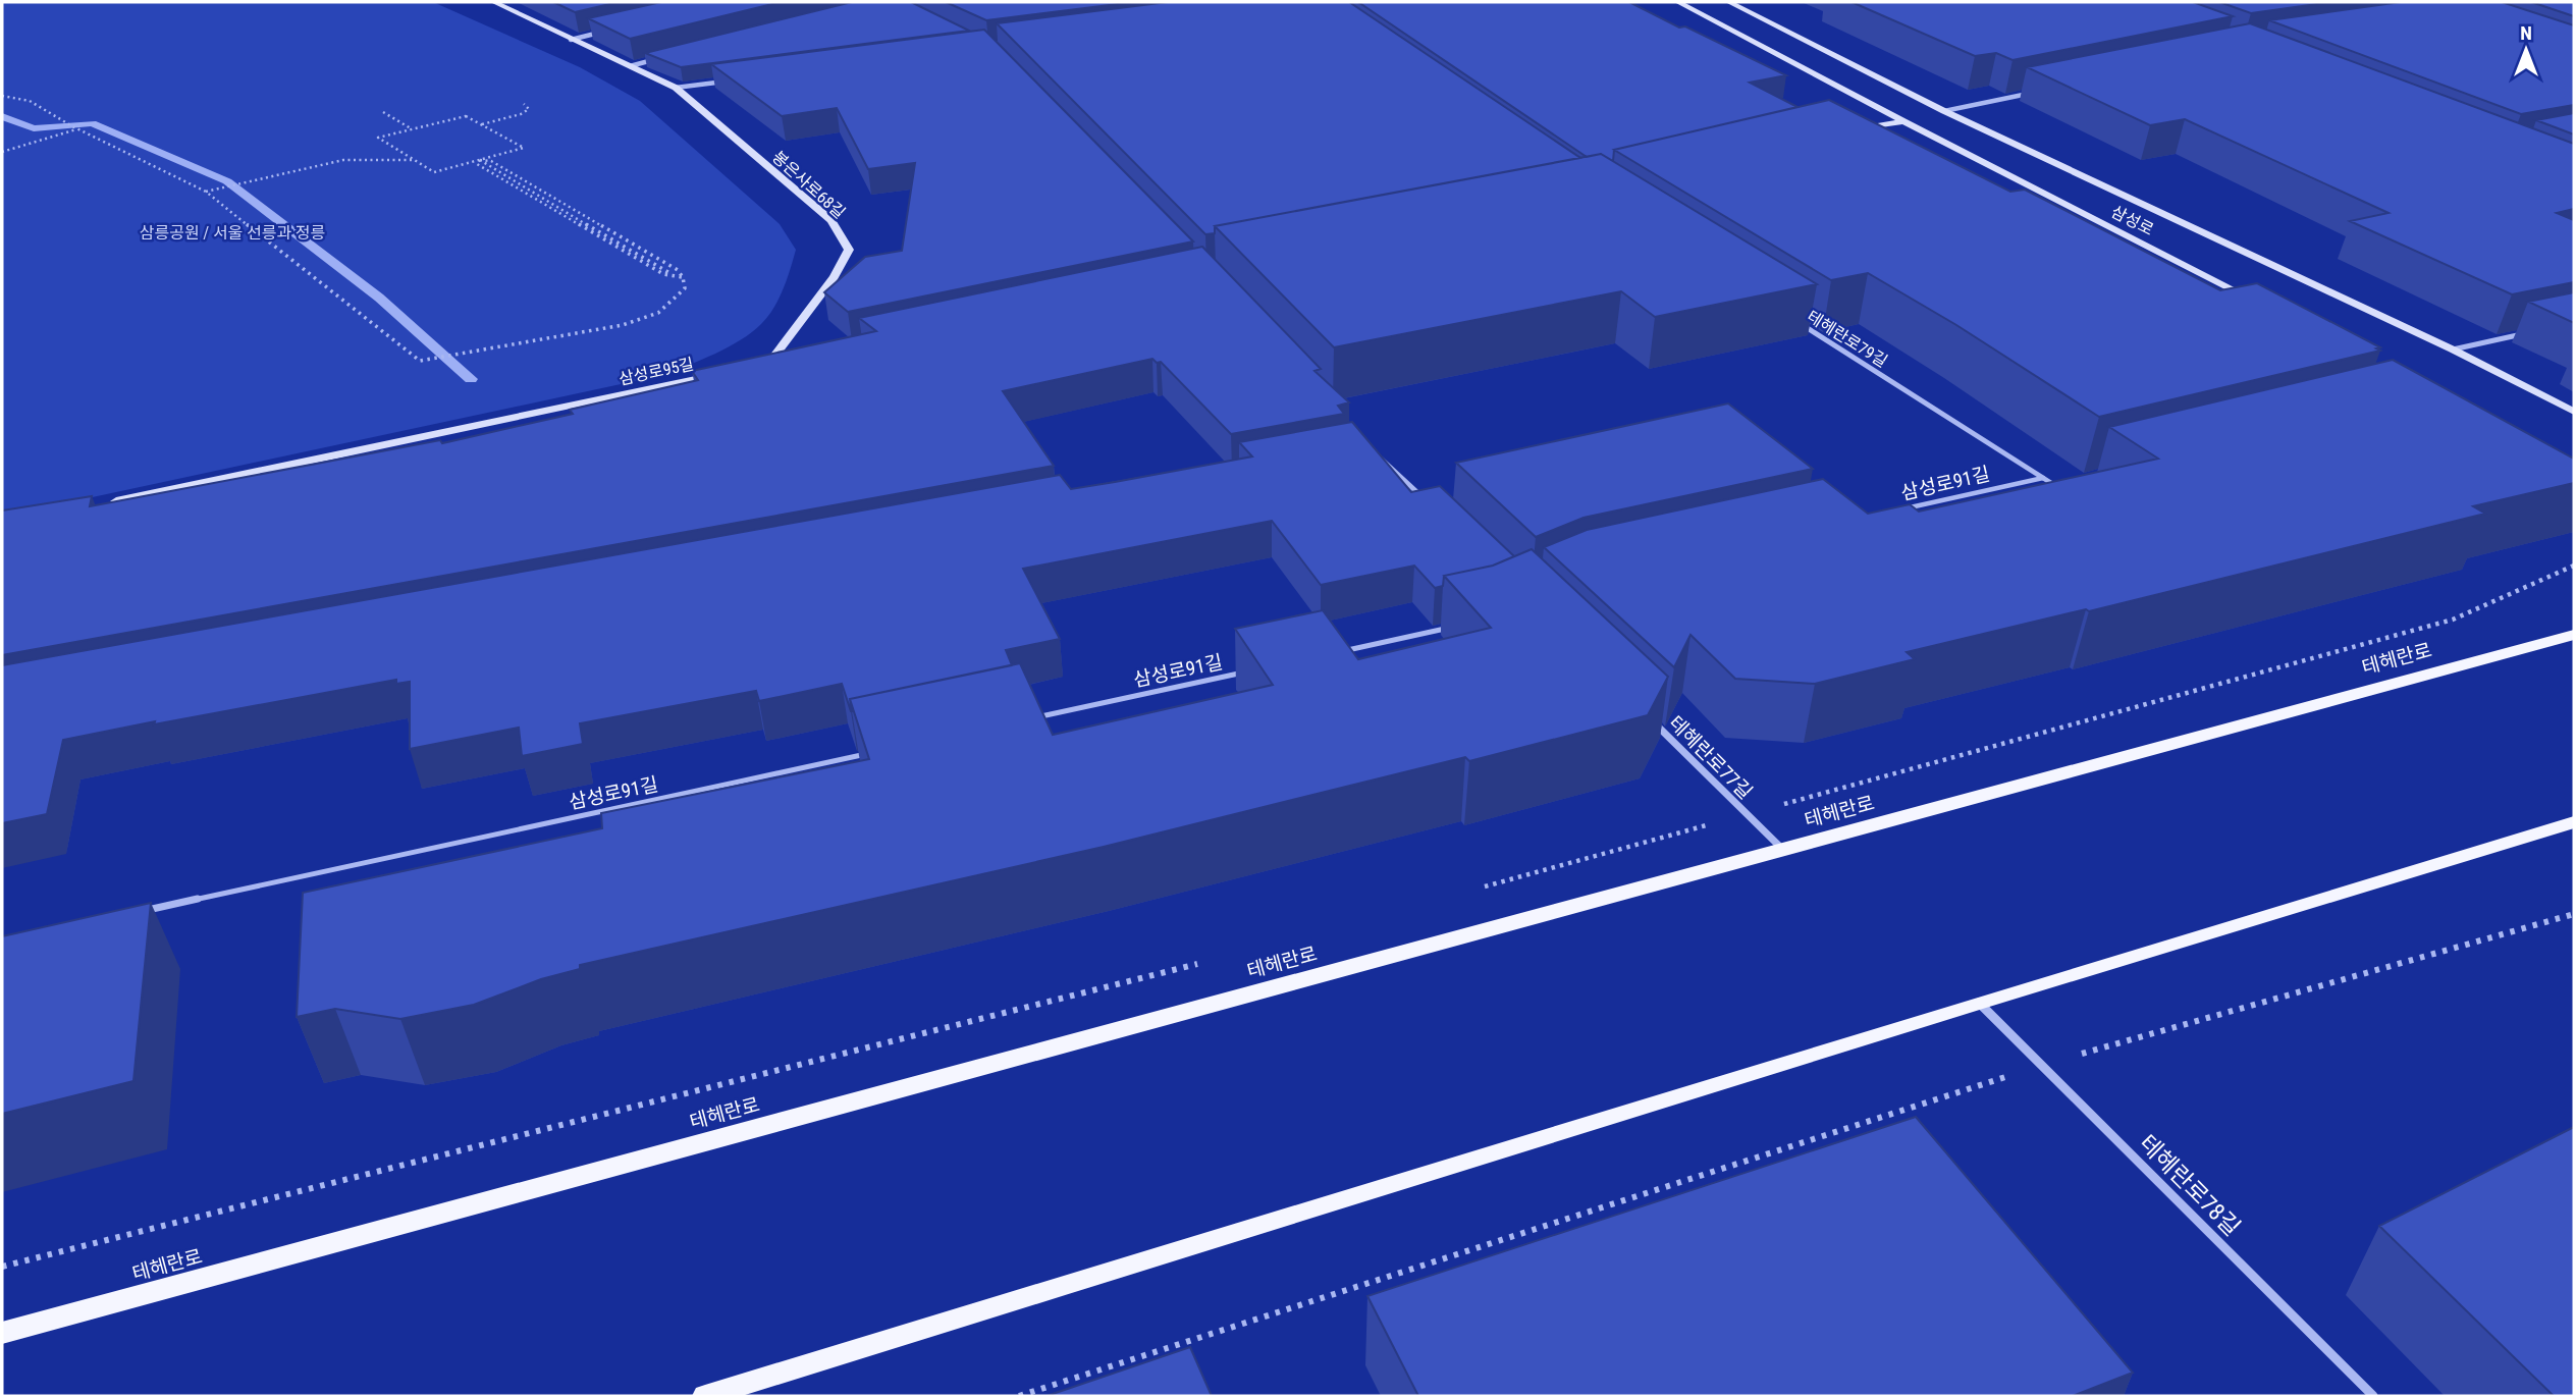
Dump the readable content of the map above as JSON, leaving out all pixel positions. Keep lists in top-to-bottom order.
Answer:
{
  "streets": {
    "main road": [
      "봉은사로68길",
      "삼성로",
      "삼성로95길",
      "테헤란로"
    ],
    "street": ["테헤란로79길", "테헤란로77길", "테헤란로78길"],
    "lane": ["삼성로91길"]
  },
  "crossings": [
    ["테헤란로79길", "삼성로91길"],
    ["테헤란로", "테헤란로77길"]
  ],
  "parks": ["삼릉공원 / 서울 선릉과 정릉"],
  "north": "top"
}
